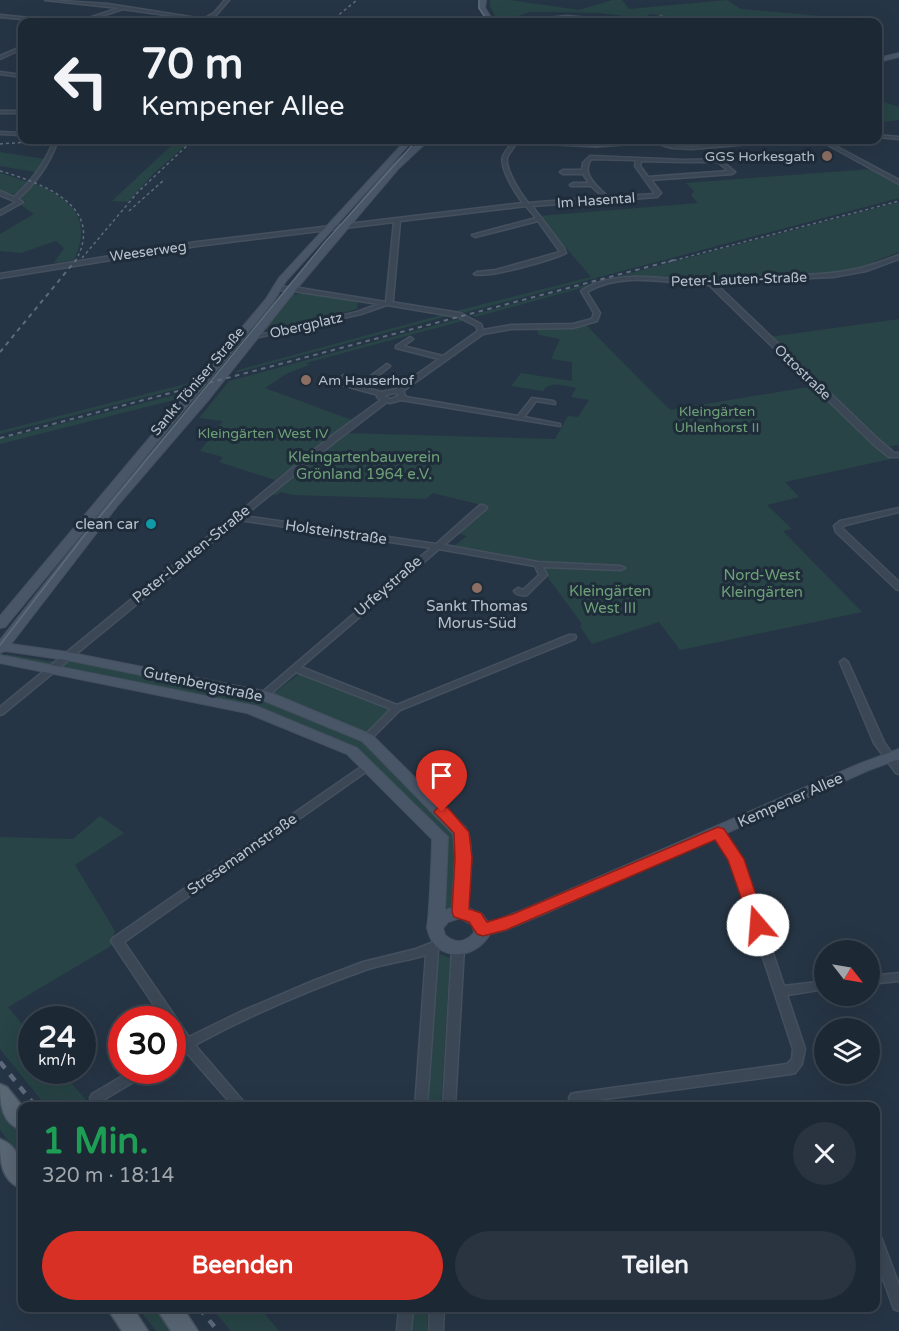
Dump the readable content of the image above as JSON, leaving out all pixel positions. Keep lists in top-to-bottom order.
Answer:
{
  "streets": {
    "main road": ["Sankt Töniser Straße", "Gutenbergstraße", "Kempener Allee"],
    "street": [
      "Im Hasental",
      "Weeserweg",
      "Peter-Lauten-Straße",
      "Obergplatz",
      "Ottostraße",
      "Holsteinstraße",
      "Urfeystraße",
      "Stresemannstraße"
    ]
  },
  "crossings": [
    ["Im Hasental", "Weeserweg"],
    ["Weeserweg", "Sankt Töniser Straße"],
    ["Peter-Lauten-Straße", "Ottostraße"],
    ["Peter-Lauten-Straße", "Holsteinstraße"],
    ["Peter-Lauten-Straße", "Gutenbergstraße"],
    ["Obergplatz", "Sankt Töniser Straße"],
    ["Sankt Töniser Straße", "Gutenbergstraße"],
    ["Holsteinstraße", "Urfeystraße"],
    ["Urfeystraße", "Gutenbergstraße"],
    ["Gutenbergstraße", "Kempener Allee"],
    ["Gutenbergstraße", "Stresemannstraße"]
  ],
  "parks": [
    "Kleingärten Uhlenhorst II",
    "Kleingärten West IV",
    "Kleingartenbauverein Grönland 1964 e.V.",
    "Nord-West Kleingärten",
    "Kleingärten West III"
  ],
  "places": [
    "GGS Horkesgath",
    "Am Hauserhof",
    "clean car",
    "Sankt Thomas Morus-Süd"
  ],
  "north": "bottom right",
  "page": {
    "turn": ["70 m", "Kempener Allee"],
    "speed": "24 km/h",
    "limit": "30",
    "heading": ["1 Min.", "320 m · 18:14"],
    "buttons": ["Beenden", "Teilen"]
  }
}
